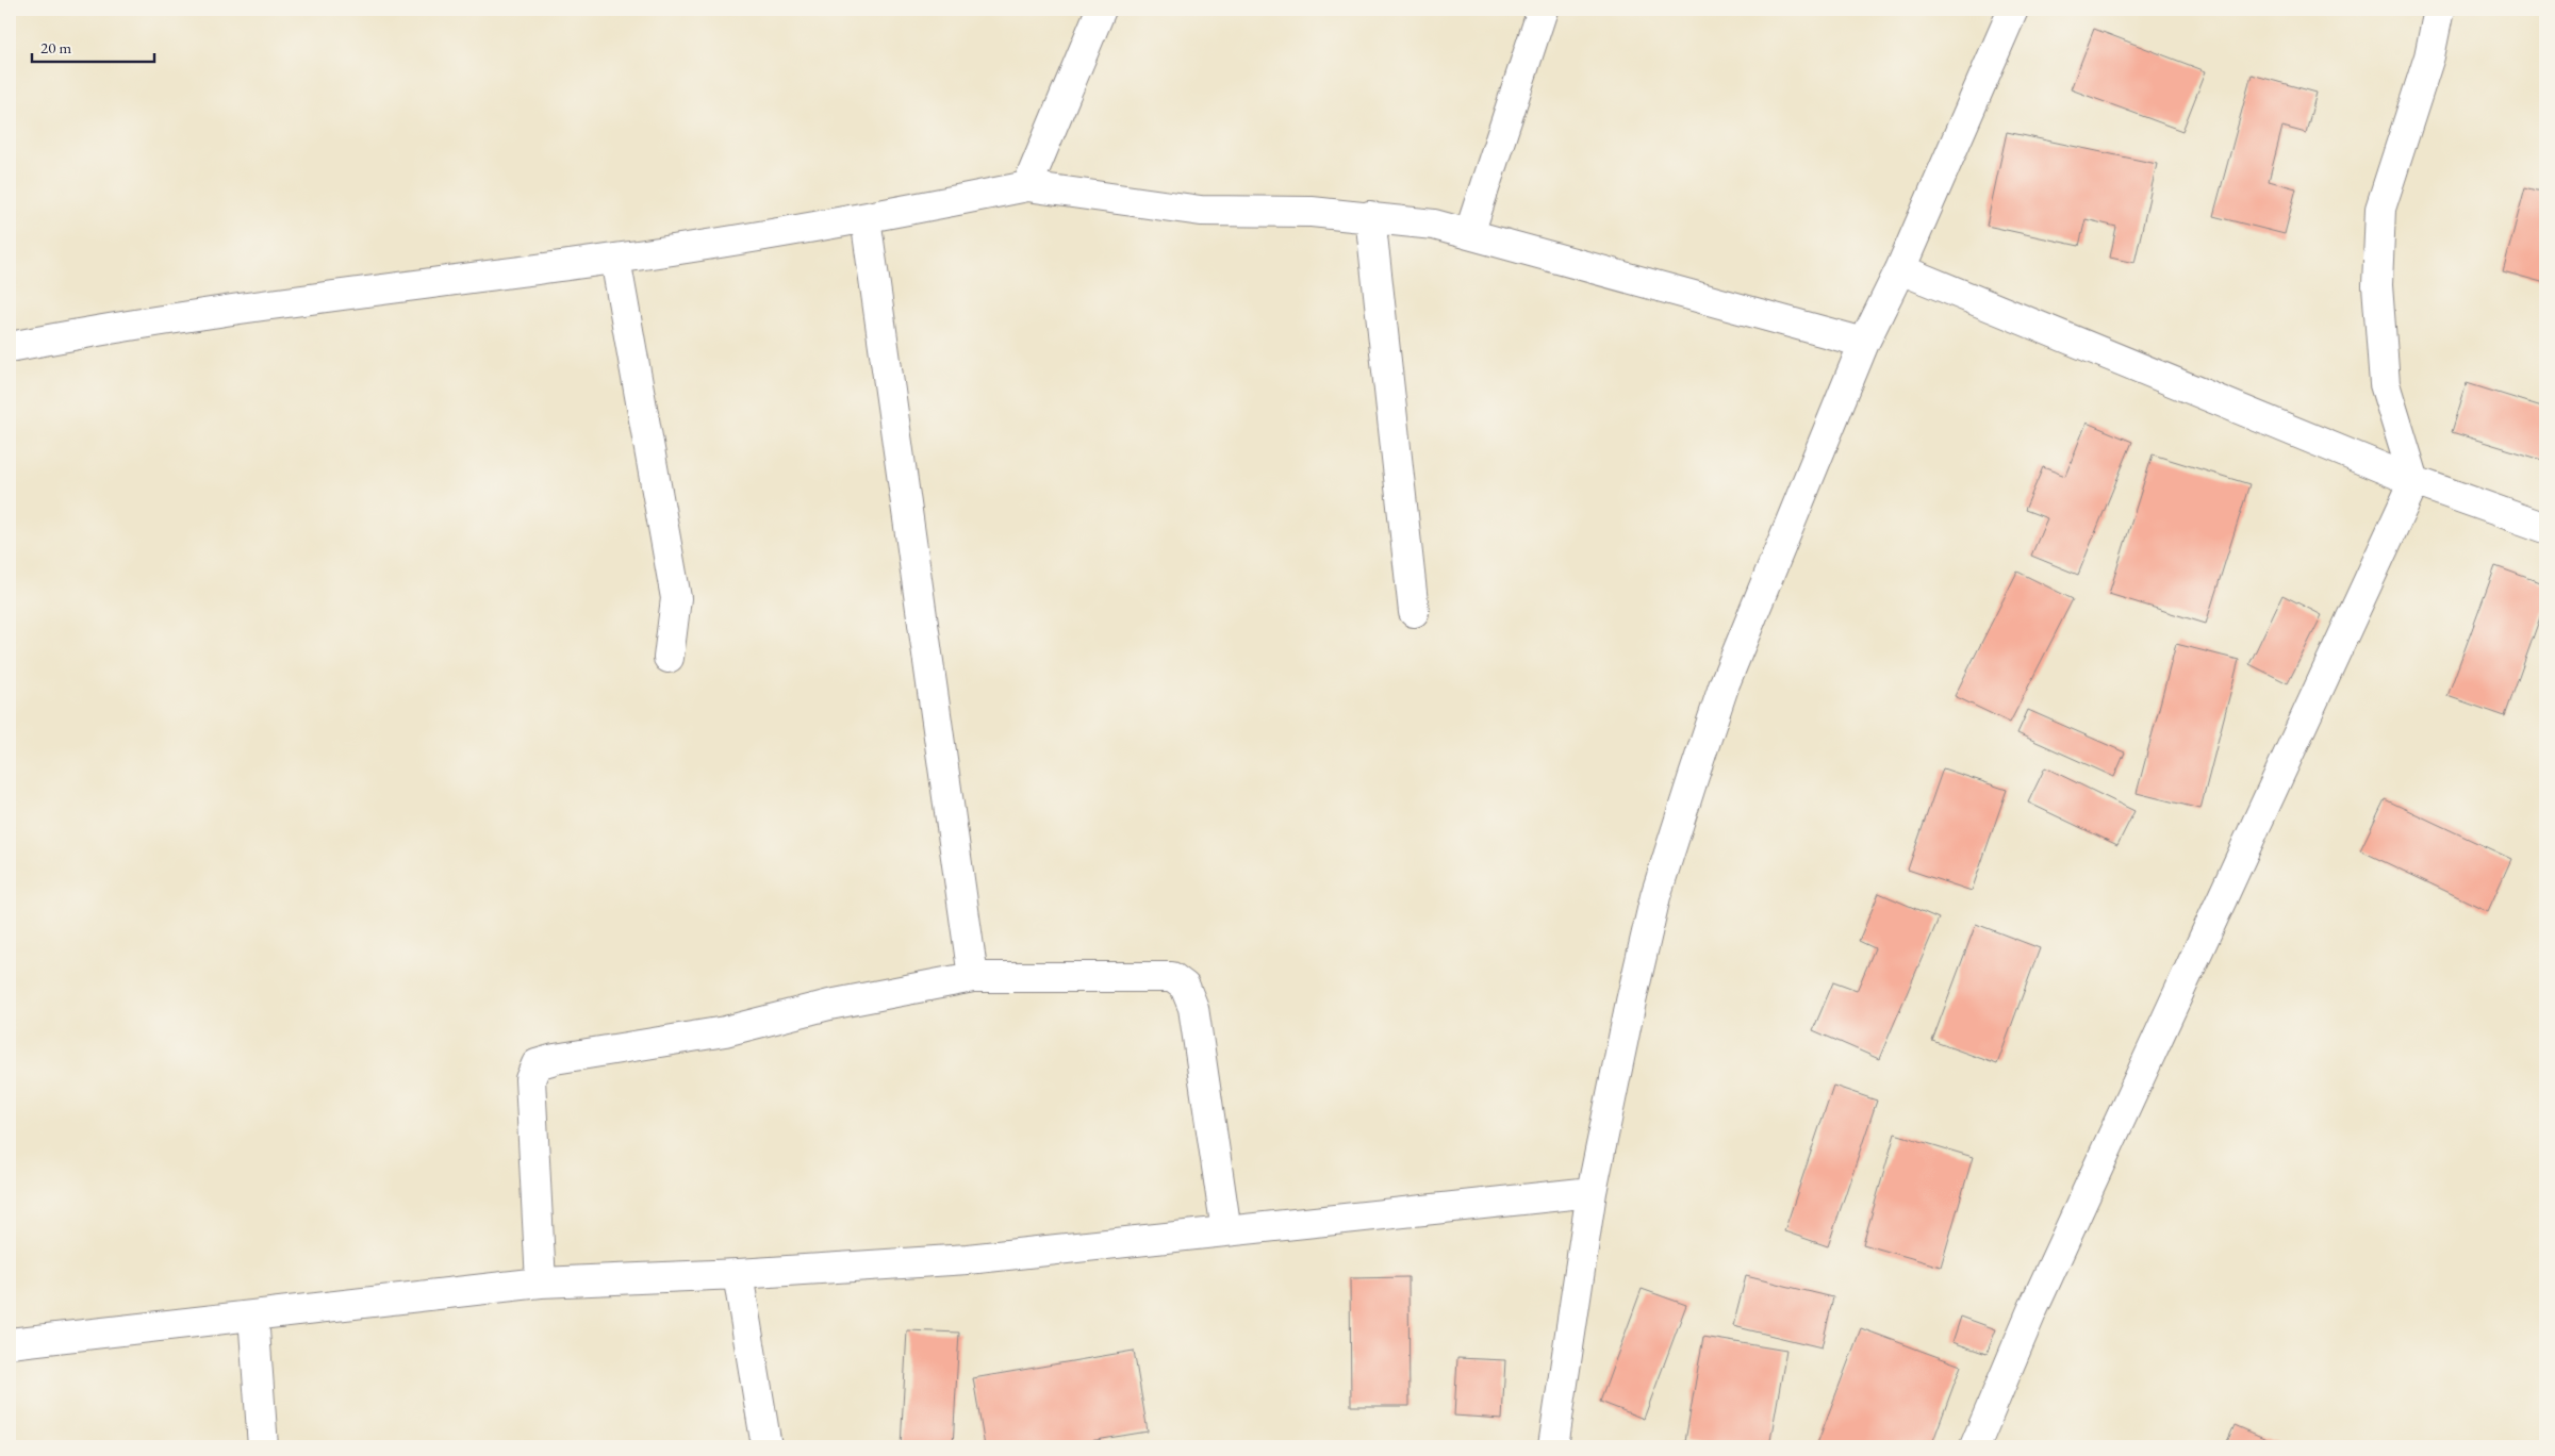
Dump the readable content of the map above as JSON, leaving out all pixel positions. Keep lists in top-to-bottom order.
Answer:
{
  "scale_bar": "20 m"
}
